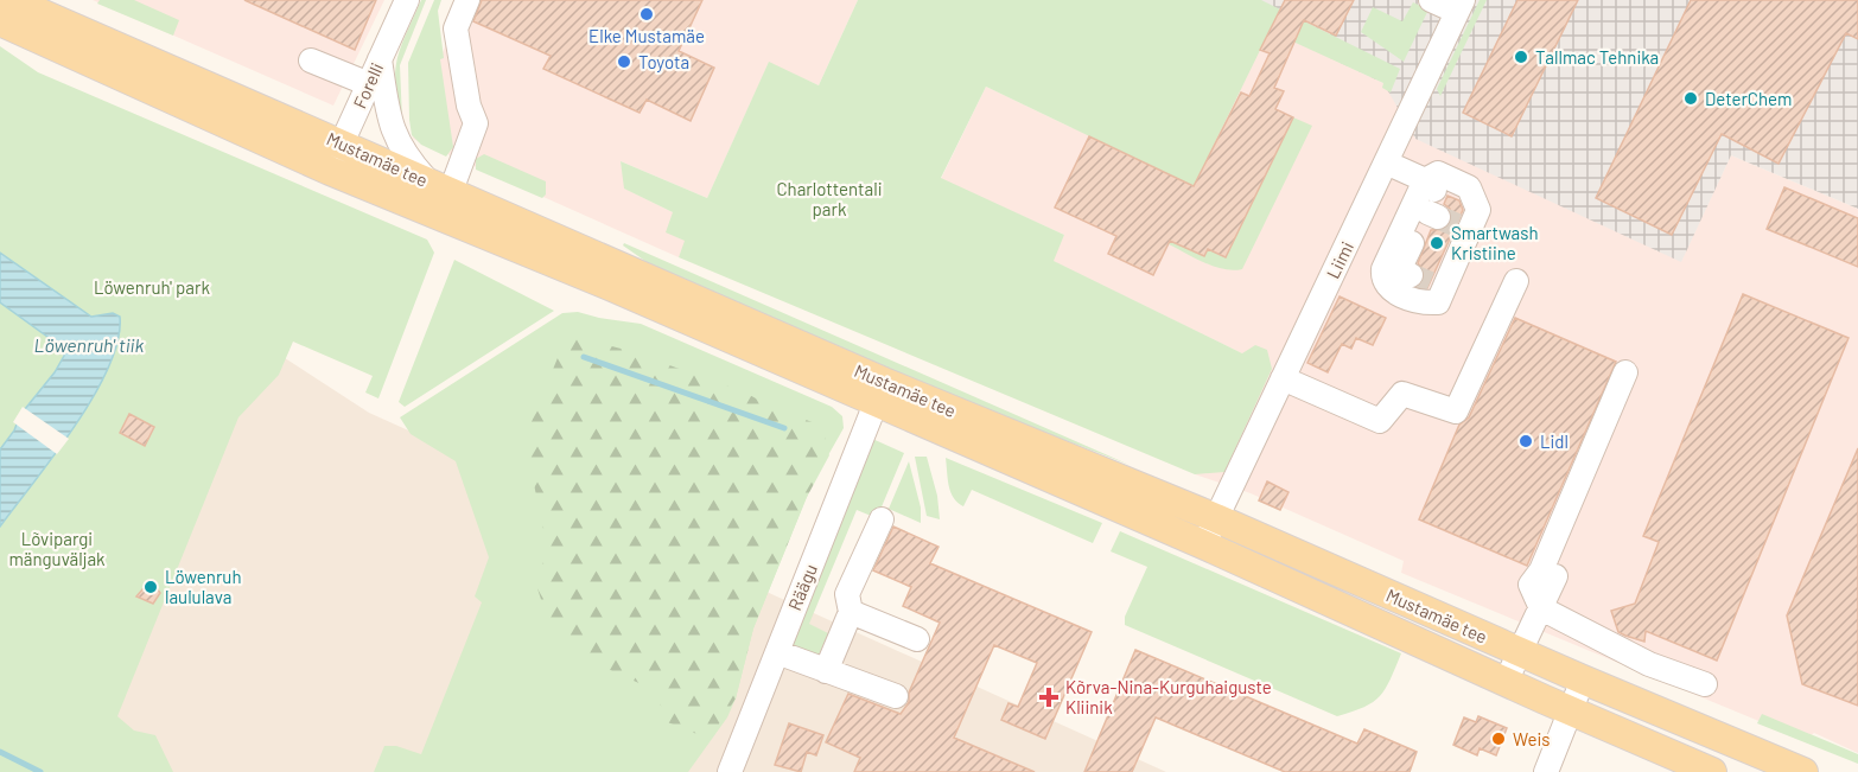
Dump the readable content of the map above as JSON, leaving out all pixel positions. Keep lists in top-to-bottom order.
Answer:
{
  "streets": {
    "main road": ["Mustamäe tee"],
    "street": ["Forelli", "Liimi", "Räägu"]
  },
  "crossings": [
    ["Forelli", "Mustamäe tee"],
    ["Mustamäe tee", "Liimi"],
    ["Mustamäe tee", "Räägu"]
  ],
  "water": ["Löwenruh' tiik"],
  "parks": ["Charlottentali park", "Löwenruh' park", "Lõvipargi mänguväljak"],
  "places": {
    "other": [
      "Elke Mustamäe",
      "Tallmac Tehnika",
      "Toyota",
      "DeterChem",
      "Smartwash Kristiine",
      "Lidl",
      "Löwenruh laululava",
      "Weis"
    ],
    "health": ["Kõrva-Nina-Kurguhaiguste Kliinik"]
  }
}
